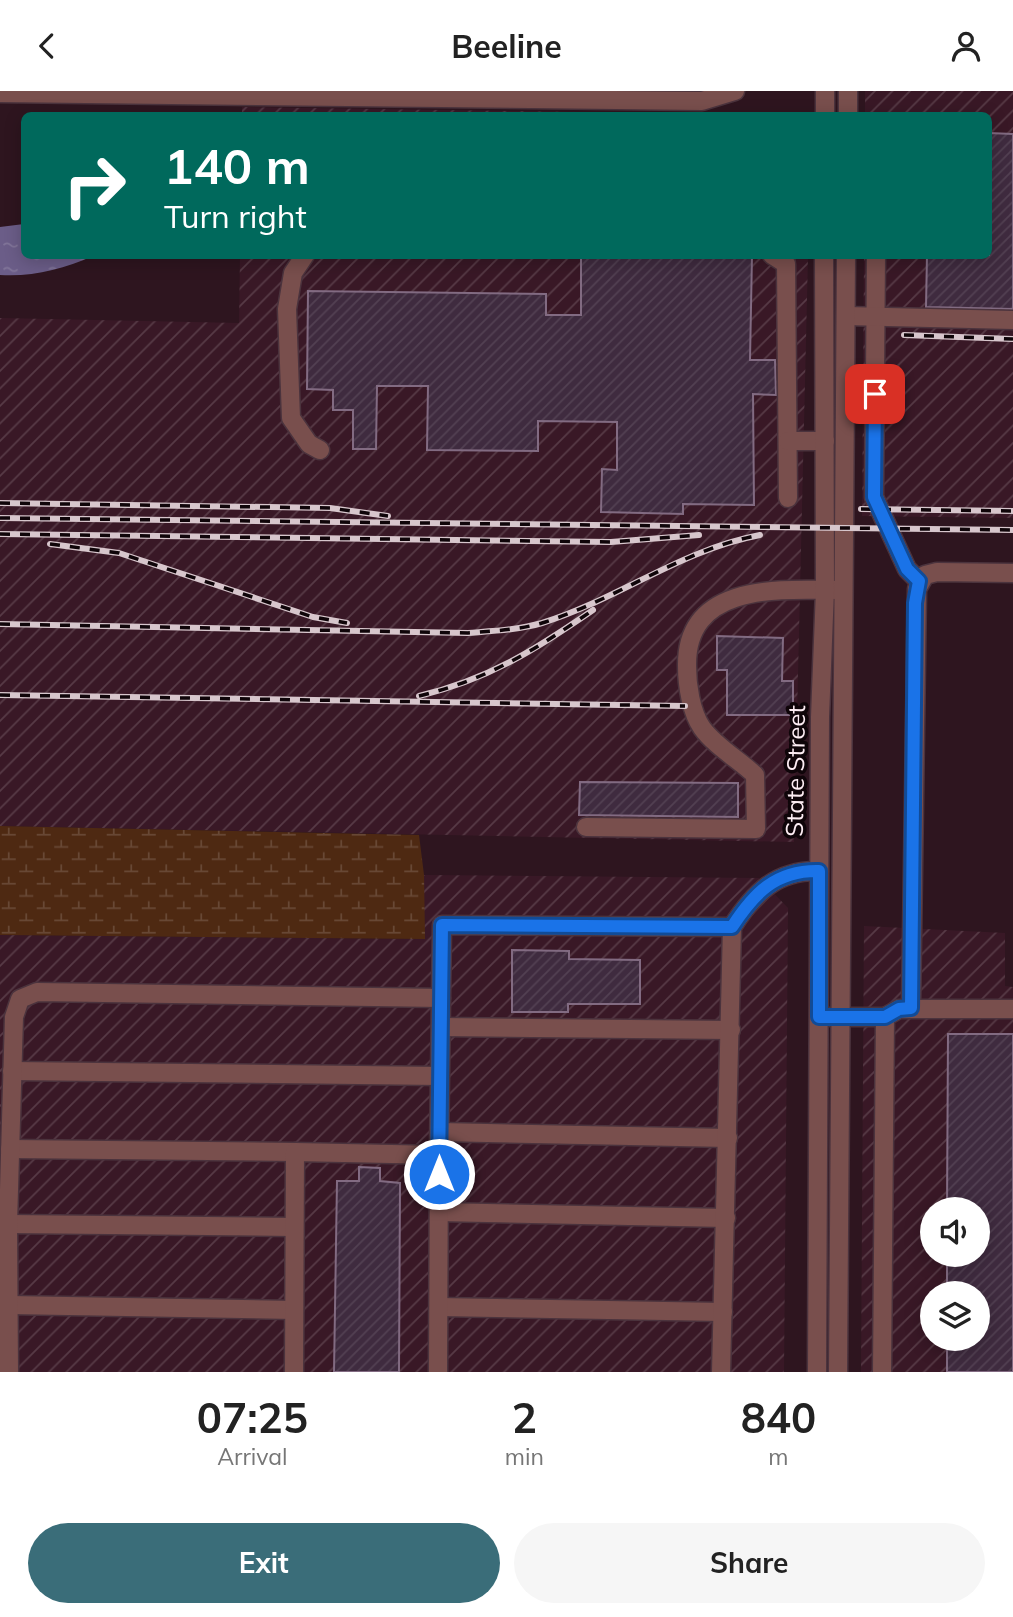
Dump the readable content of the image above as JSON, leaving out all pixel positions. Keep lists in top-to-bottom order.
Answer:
{
  "streets": {
    "street": ["State Street"]
  },
  "page": {
    "header": "Beeline",
    "turn": ["140 m", "Turn right"],
    "eta": [
      "07:25",
      "Arrival",
      "2",
      "min",
      "840",
      "m"
    ],
    "buttons": ["Exit", "Share"]
  }
}
